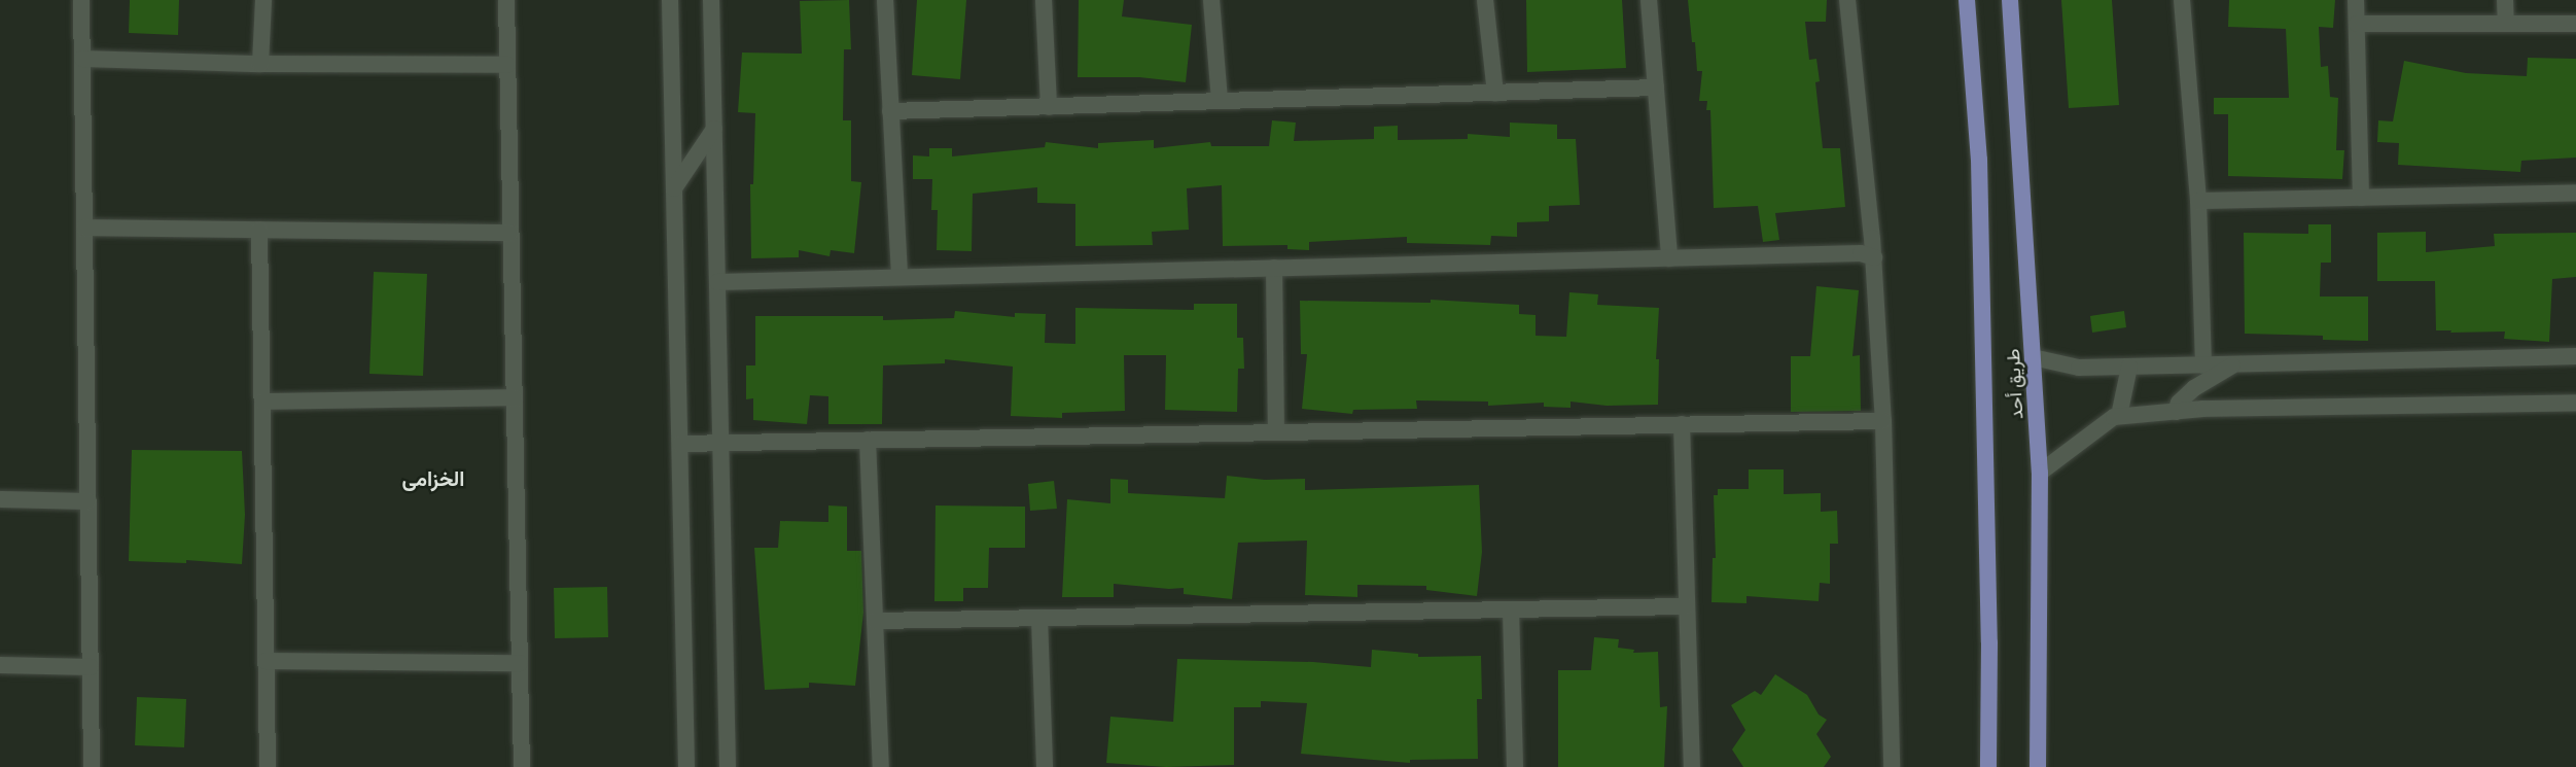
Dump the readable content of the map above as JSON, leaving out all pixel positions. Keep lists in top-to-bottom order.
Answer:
{
  "streets": {
    "main road": ["طريق أحد"]
  },
  "districts": ["الخزامى"]
}
